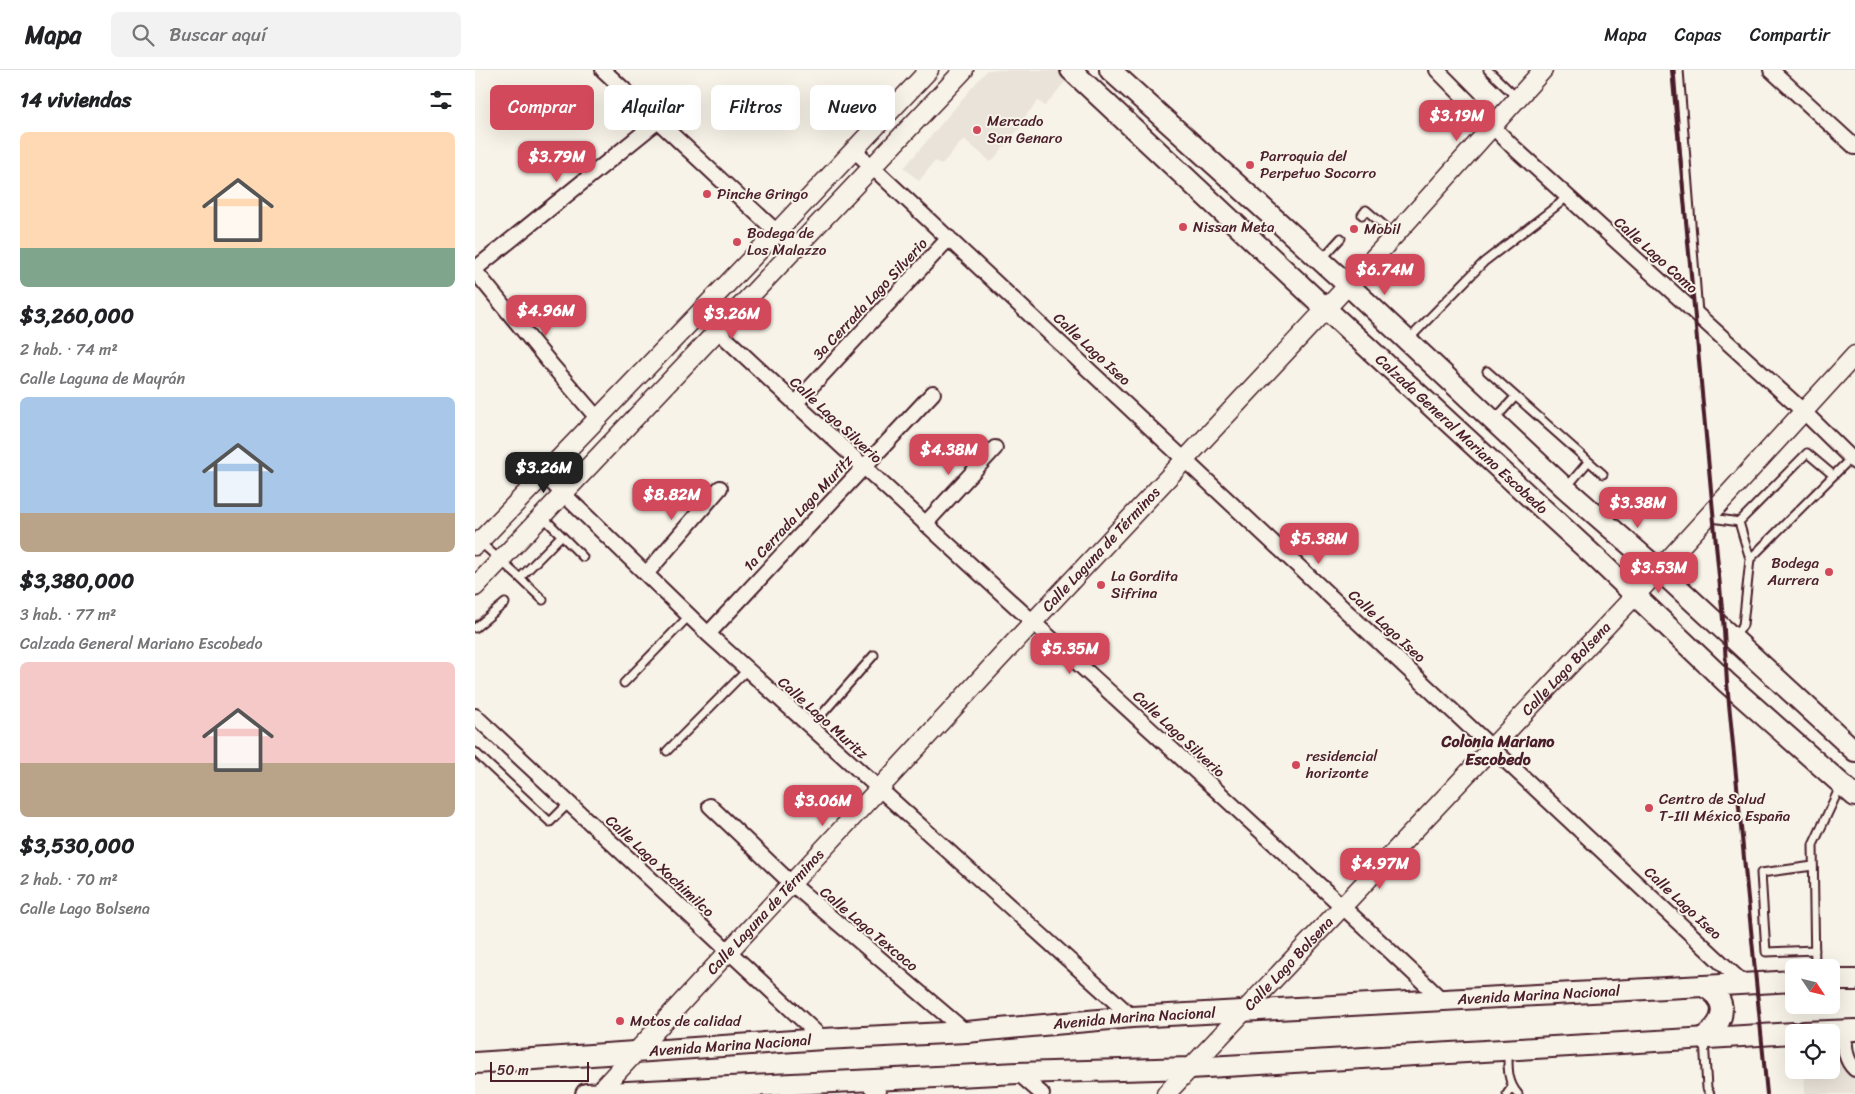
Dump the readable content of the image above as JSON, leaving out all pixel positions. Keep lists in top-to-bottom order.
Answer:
{
  "streets": {
    "main road": ["Calzada General Mariano Escobedo", "Avenida Marina Nacional"],
    "street": [
      "Calle Lago Como",
      "3a Cerrada Lago Silverio",
      "Calle Lago Iseo",
      "Calle Lago Silverio",
      "1a Cerrada Lago Muritz",
      "Calle Laguna de Términos",
      "Calle Lago Bolsena",
      "Calle Lago Muritz",
      "Calle Lago Xochimilco",
      "Calle Lago Texcoco"
    ]
  },
  "crossings": [
    ["Calle Lago Como", "Calle Laguna de Términos"],
    ["Calle Lago Como", "Calle Lago Bolsena"],
    ["3a Cerrada Lago Silverio", "Calle Lago Iseo"],
    ["3a Cerrada Lago Silverio", "Calle Lago Silverio"],
    ["Calle Lago Iseo", "Calle Laguna de Términos"],
    ["Calle Lago Iseo", "Calle Lago Bolsena"],
    ["Calle Lago Iseo", "Avenida Marina Nacional"],
    ["Calle Lago Silverio", "1a Cerrada Lago Muritz"],
    ["Calle Lago Silverio", "Calle Laguna de Términos"],
    ["Calle Lago Silverio", "Calle Lago Bolsena"],
    ["Calle Lago Silverio", "Avenida Marina Nacional"],
    ["Calzada General Mariano Escobedo", "Calle Laguna de Términos"],
    ["Calzada General Mariano Escobedo", "Calle Lago Bolsena"],
    ["1a Cerrada Lago Muritz", "Calle Lago Muritz"],
    ["Calle Laguna de Términos", "Calle Lago Muritz"],
    ["Calle Laguna de Términos", "Calle Lago Xochimilco"],
    ["Calle Laguna de Términos", "Calle Lago Texcoco"],
    ["Calle Laguna de Términos", "Avenida Marina Nacional"],
    ["Calle Lago Bolsena", "Avenida Marina Nacional"],
    ["Calle Lago Muritz", "Avenida Marina Nacional"],
    ["Calle Lago Xochimilco", "Avenida Marina Nacional"],
    ["Calle Lago Texcoco", "Avenida Marina Nacional"]
  ],
  "districts": ["Colonia Mariano Escobedo"],
  "places": [
    "Mercado San Genaro",
    "Parroquia del Perpetuo Socorro",
    "Pinche Gringo",
    "Nissan Meta",
    "Mobil",
    "Bodega de Los Malazzo",
    "Bodega Aurrera",
    "La Gordita Sifrina",
    "residencial horizonte",
    "Centro de Salud T-III México España",
    "Motos de calidad"
  ],
  "scale_bar": "50 m",
  "north": "bottom right",
  "page": {
    "header": "Mapa",
    "search": "Buscar aquí",
    "nav": ["Mapa", "Capas", "Compartir"],
    "heading": "14 viviendas",
    "chip": [
      "Comprar",
      "Alquilar",
      "Filtros",
      "Nuevo"
    ],
    "price": [
      "$3.19M",
      "$3.79M",
      "$6.74M",
      "$4.96M",
      "$3.26M",
      "$4.38M",
      "$3.26M",
      "$8.82M",
      "$3.38M",
      "$5.38M",
      "$3.53M",
      "$5.35M",
      "$3.06M",
      "$4.97M"
    ],
    "list": [
      {
        "name": "$3,260,000",
        "note": "2 hab. · 74 m² · Calle Laguna de Mayrán"
      },
      {
        "name": "$3,380,000",
        "note": "3 hab. · 77 m² · Calzada General Mariano Escobedo"
      },
      {
        "name": "$3,530,000",
        "note": "2 hab. · 70 m² · Calle Lago Bolsena"
      }
    ],
    "scale": "50 m"
  }
}
